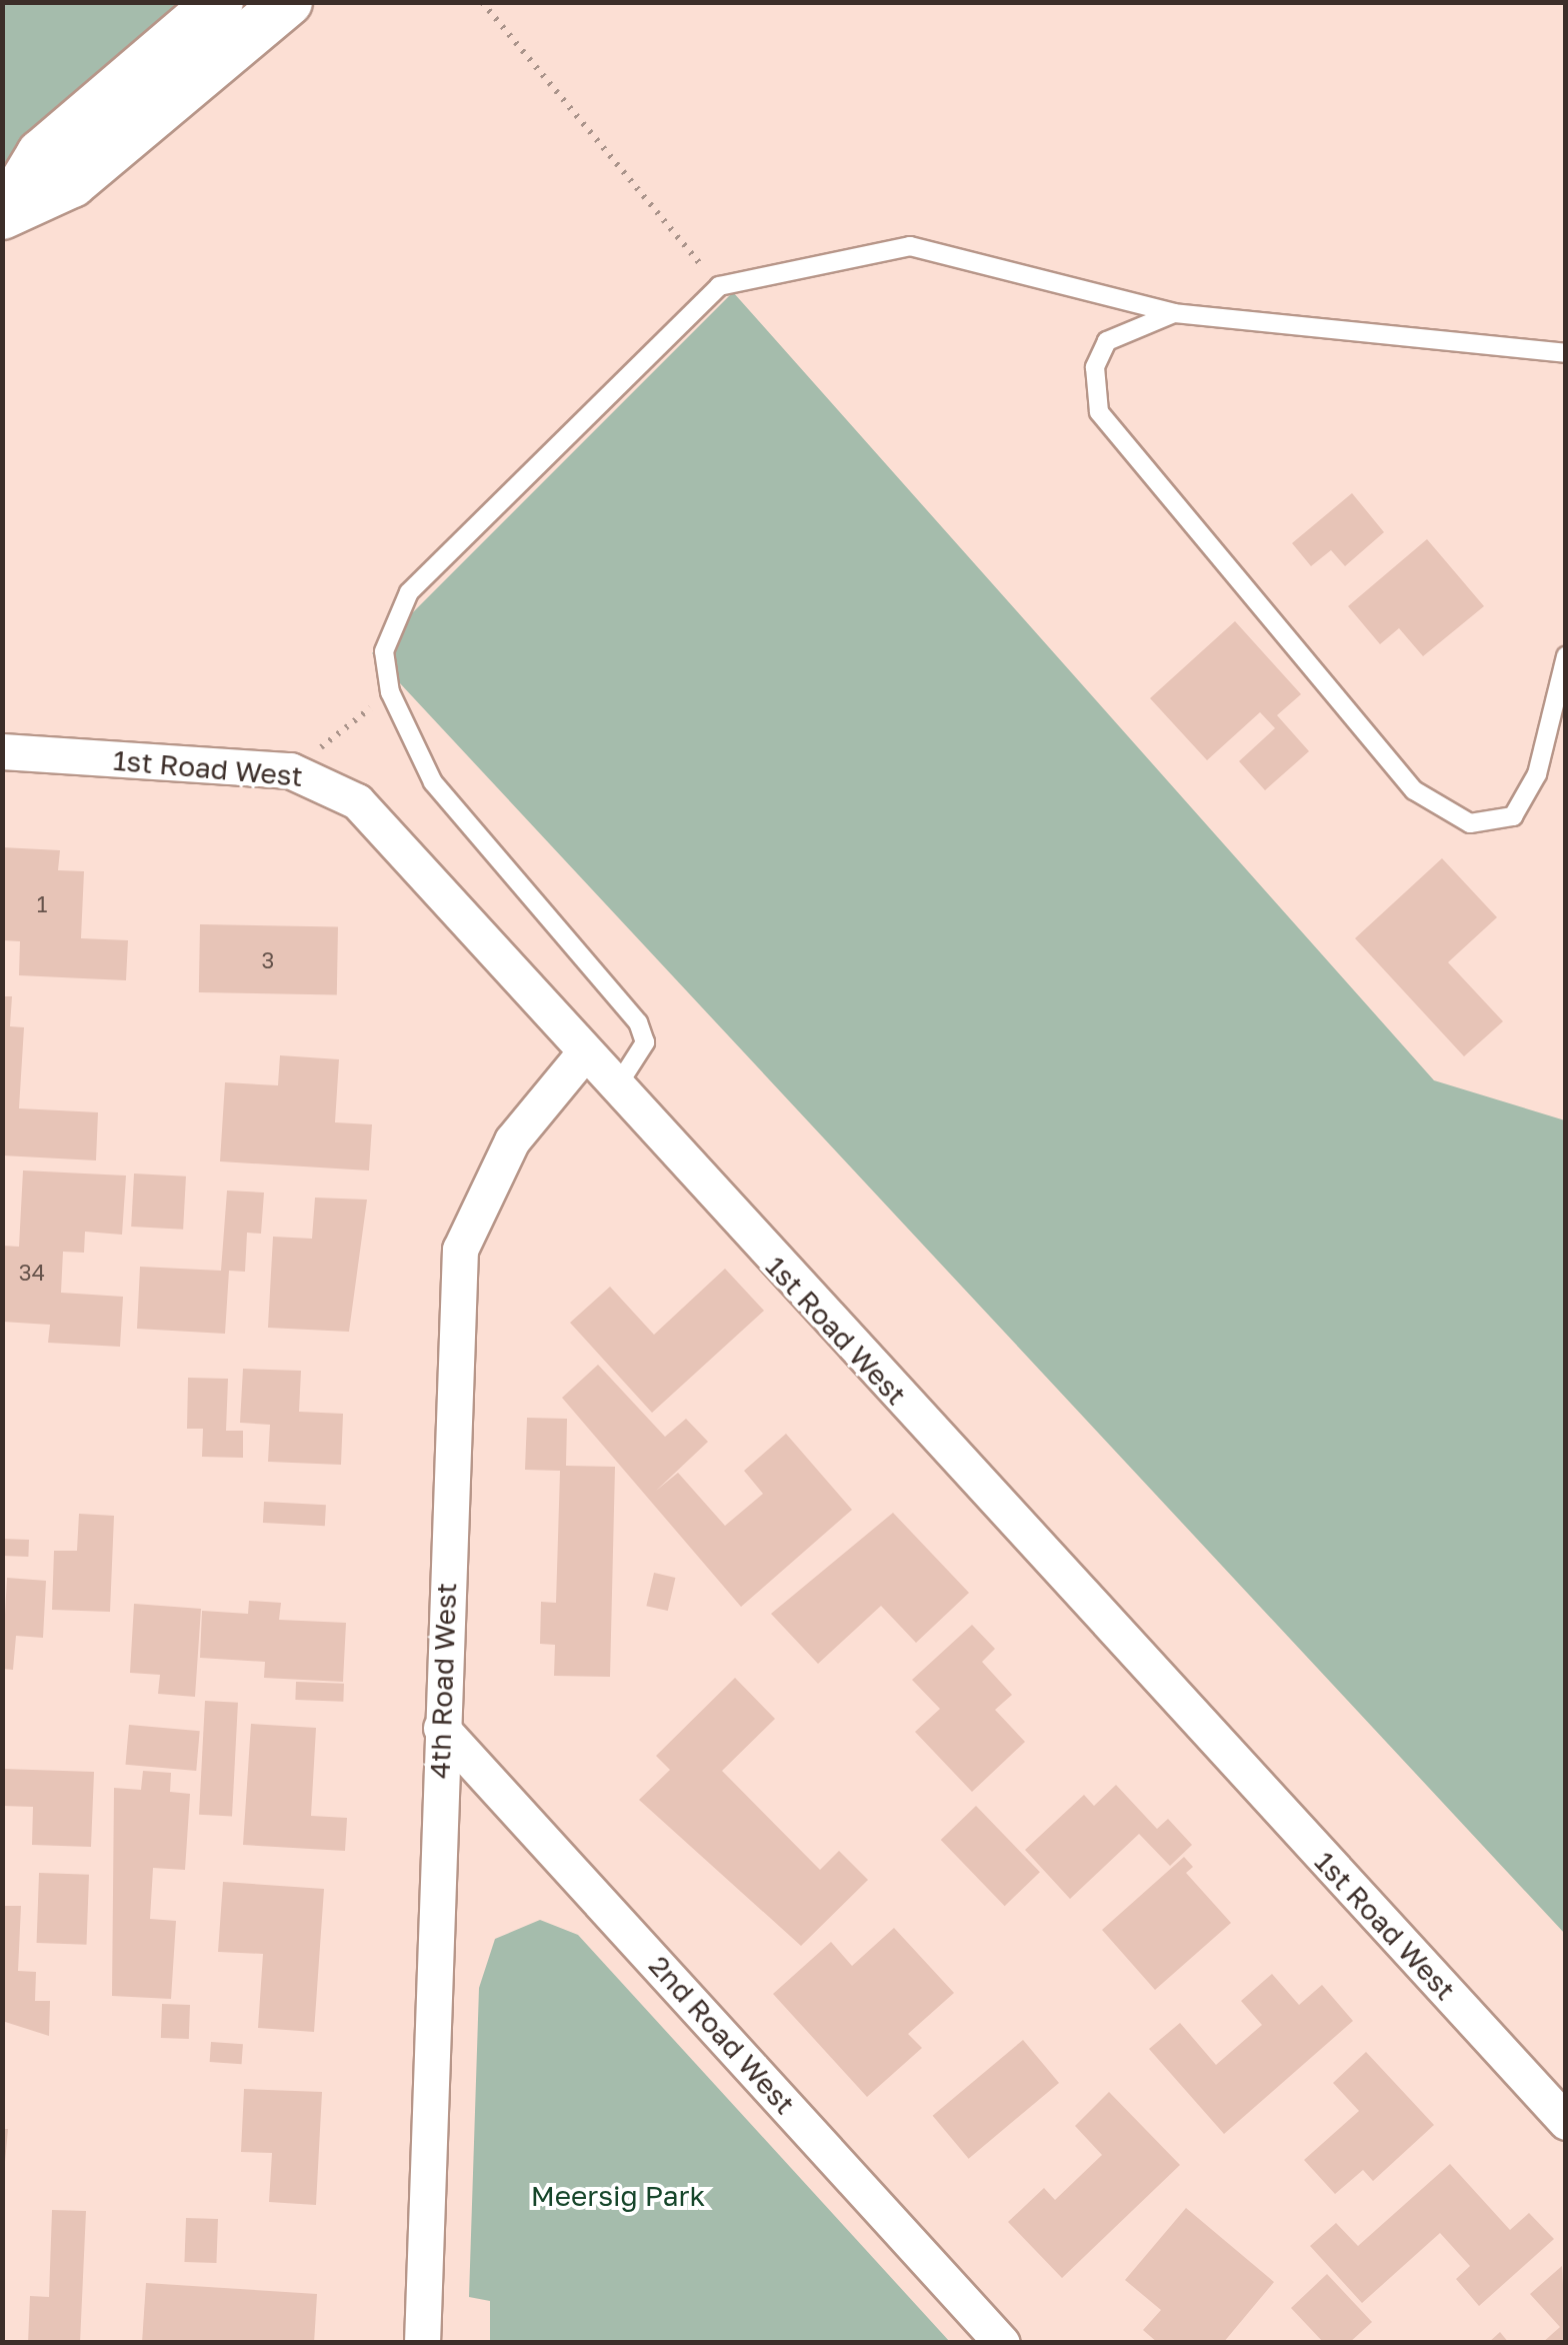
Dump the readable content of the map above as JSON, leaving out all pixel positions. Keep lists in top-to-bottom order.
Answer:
{
  "streets": {
    "street": ["1st Road West", "4th Road West", "2nd Road West"]
  },
  "crossings": [
    ["1st Road West", "4th Road West"],
    ["4th Road West", "2nd Road West"]
  ],
  "parks": ["Meersig Park"],
  "house_numbers": ["1", "3", "34"]
}
